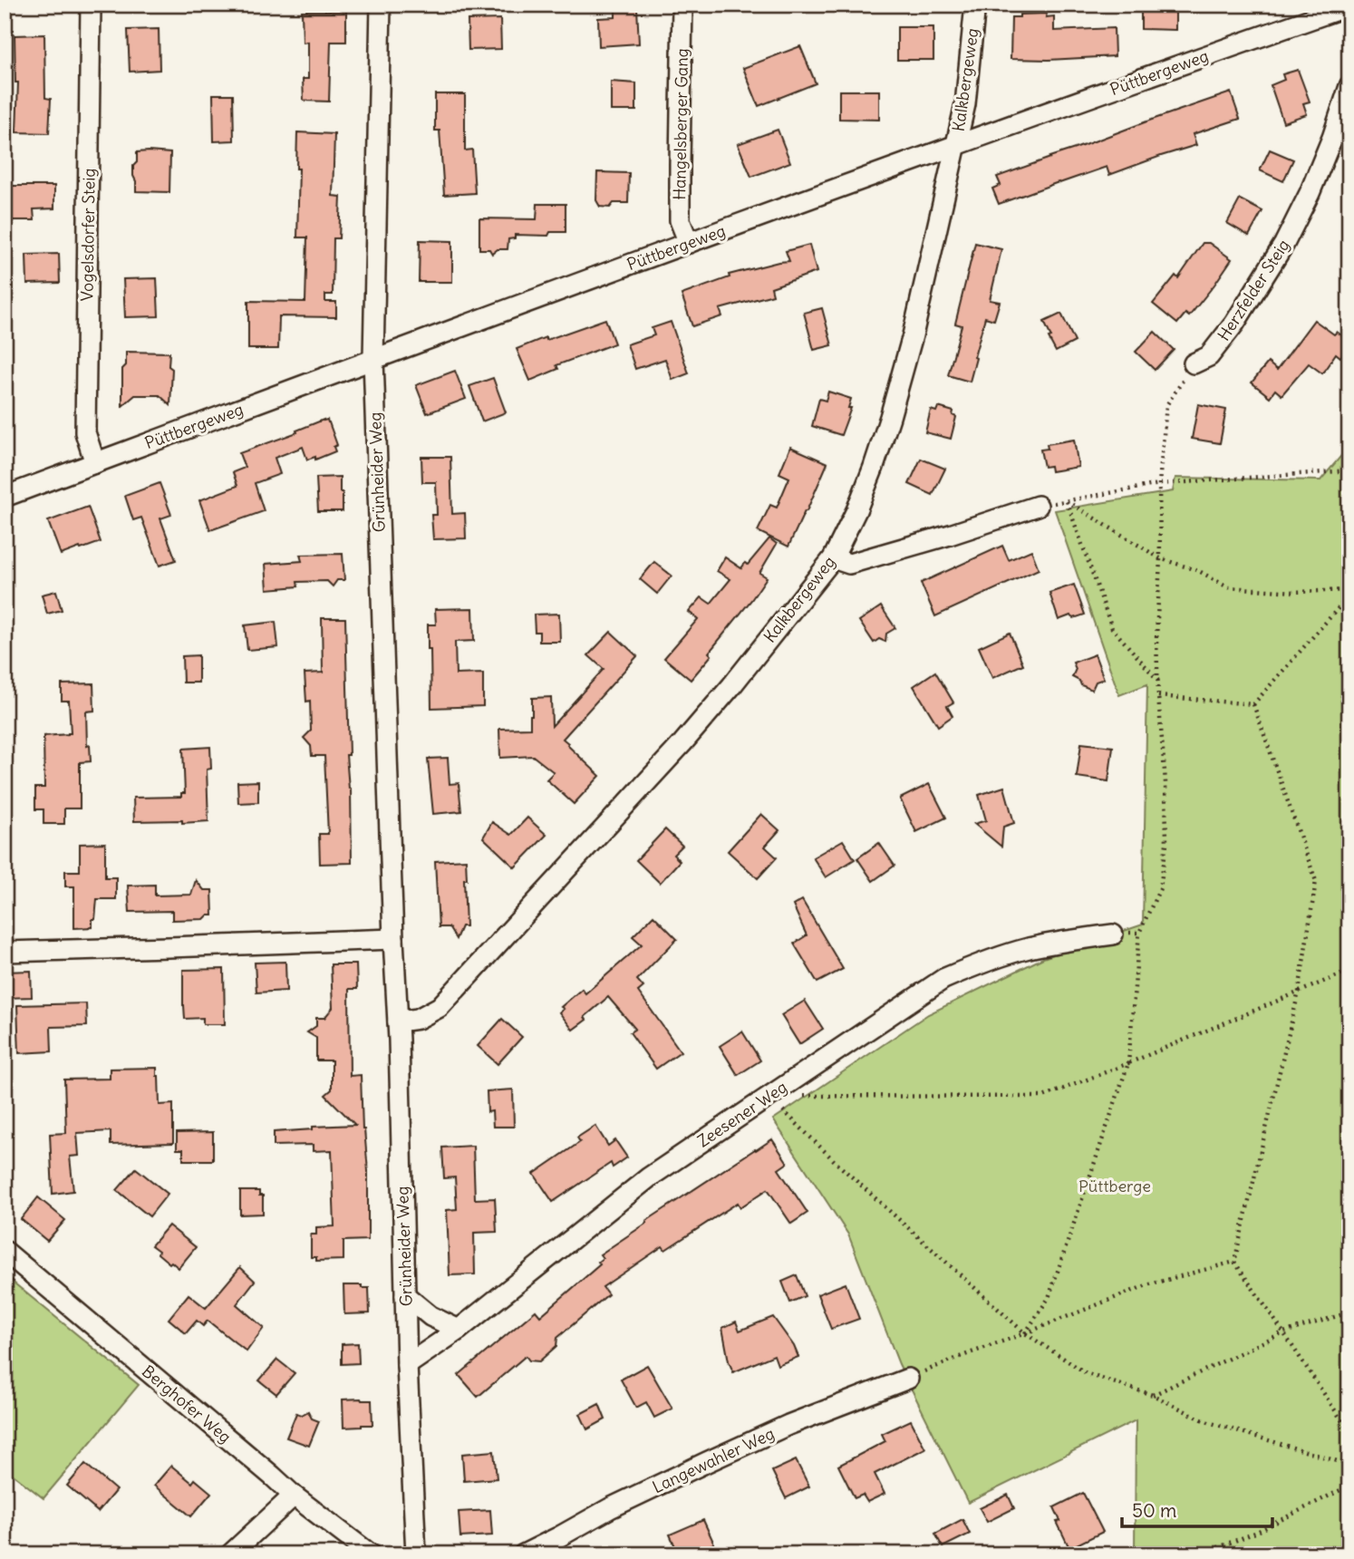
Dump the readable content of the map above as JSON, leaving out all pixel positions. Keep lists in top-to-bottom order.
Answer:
{
  "streets": {
    "street": [
      "Püttbergeweg",
      "Kalkbergeweg",
      "Hangelsberger Gang",
      "Vogelsdorfer Steig",
      "Herzfelder Steig",
      "Grünheider Weg",
      "Zeesener Weg",
      "Berghofer Weg",
      "Langewahler Weg"
    ]
  },
  "crossings": [
    ["Püttbergeweg", "Kalkbergeweg"],
    ["Püttbergeweg", "Hangelsberger Gang"],
    ["Püttbergeweg", "Vogelsdorfer Steig"],
    ["Püttbergeweg", "Grünheider Weg"],
    ["Kalkbergeweg", "Grünheider Weg"],
    ["Grünheider Weg", "Zeesener Weg"]
  ],
  "parks": ["Püttberge"],
  "scale_bar": "50 m"
}
